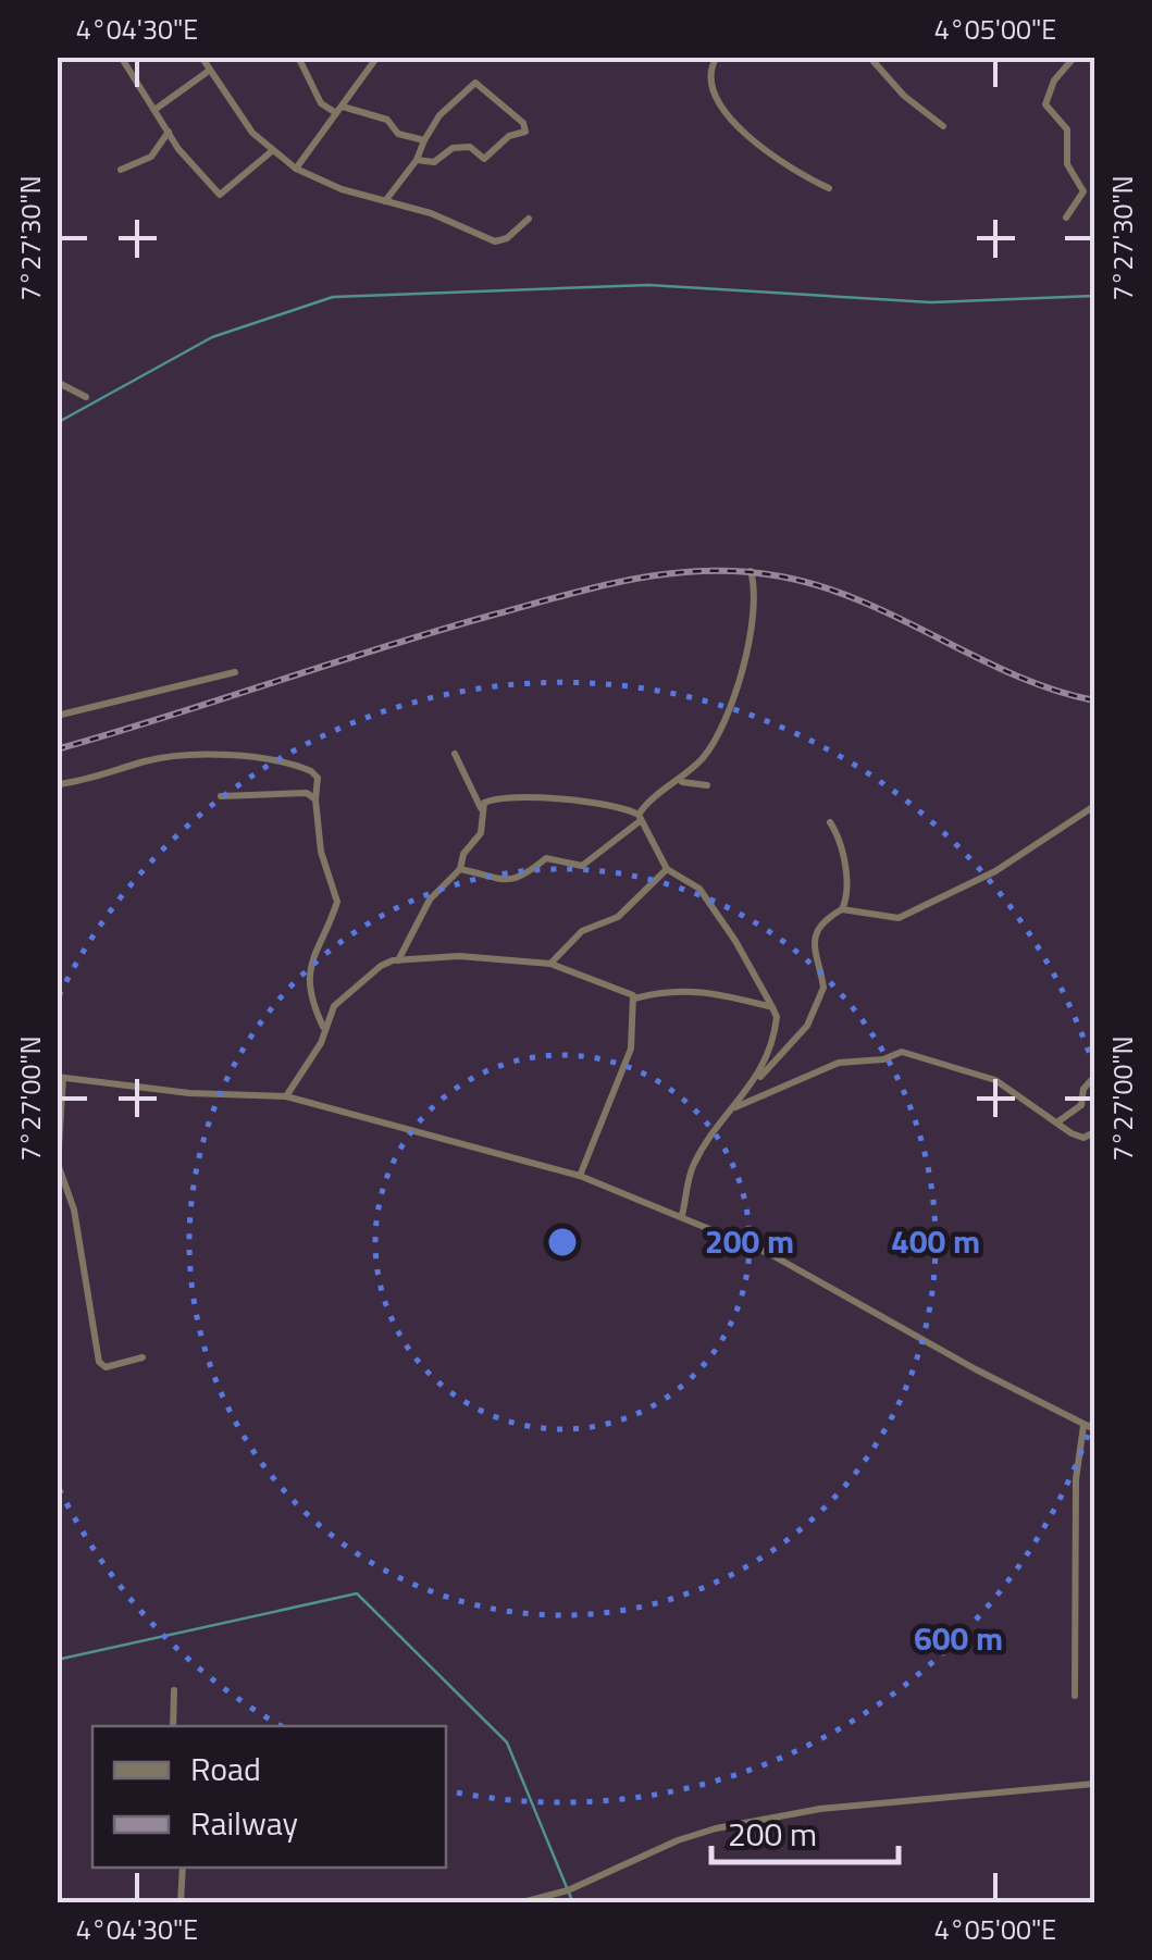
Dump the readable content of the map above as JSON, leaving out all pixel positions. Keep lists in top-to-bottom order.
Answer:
{
  "legend": ["Road", "Railway"],
  "scale_bar": "200 m",
  "coordinates": [
    "4°04'30\"E",
    "4°05'00\"E",
    "7°27'30\"N",
    "7°27'00\"N"
  ],
  "rings": ["200 m", "400 m", "600 m"]
}
